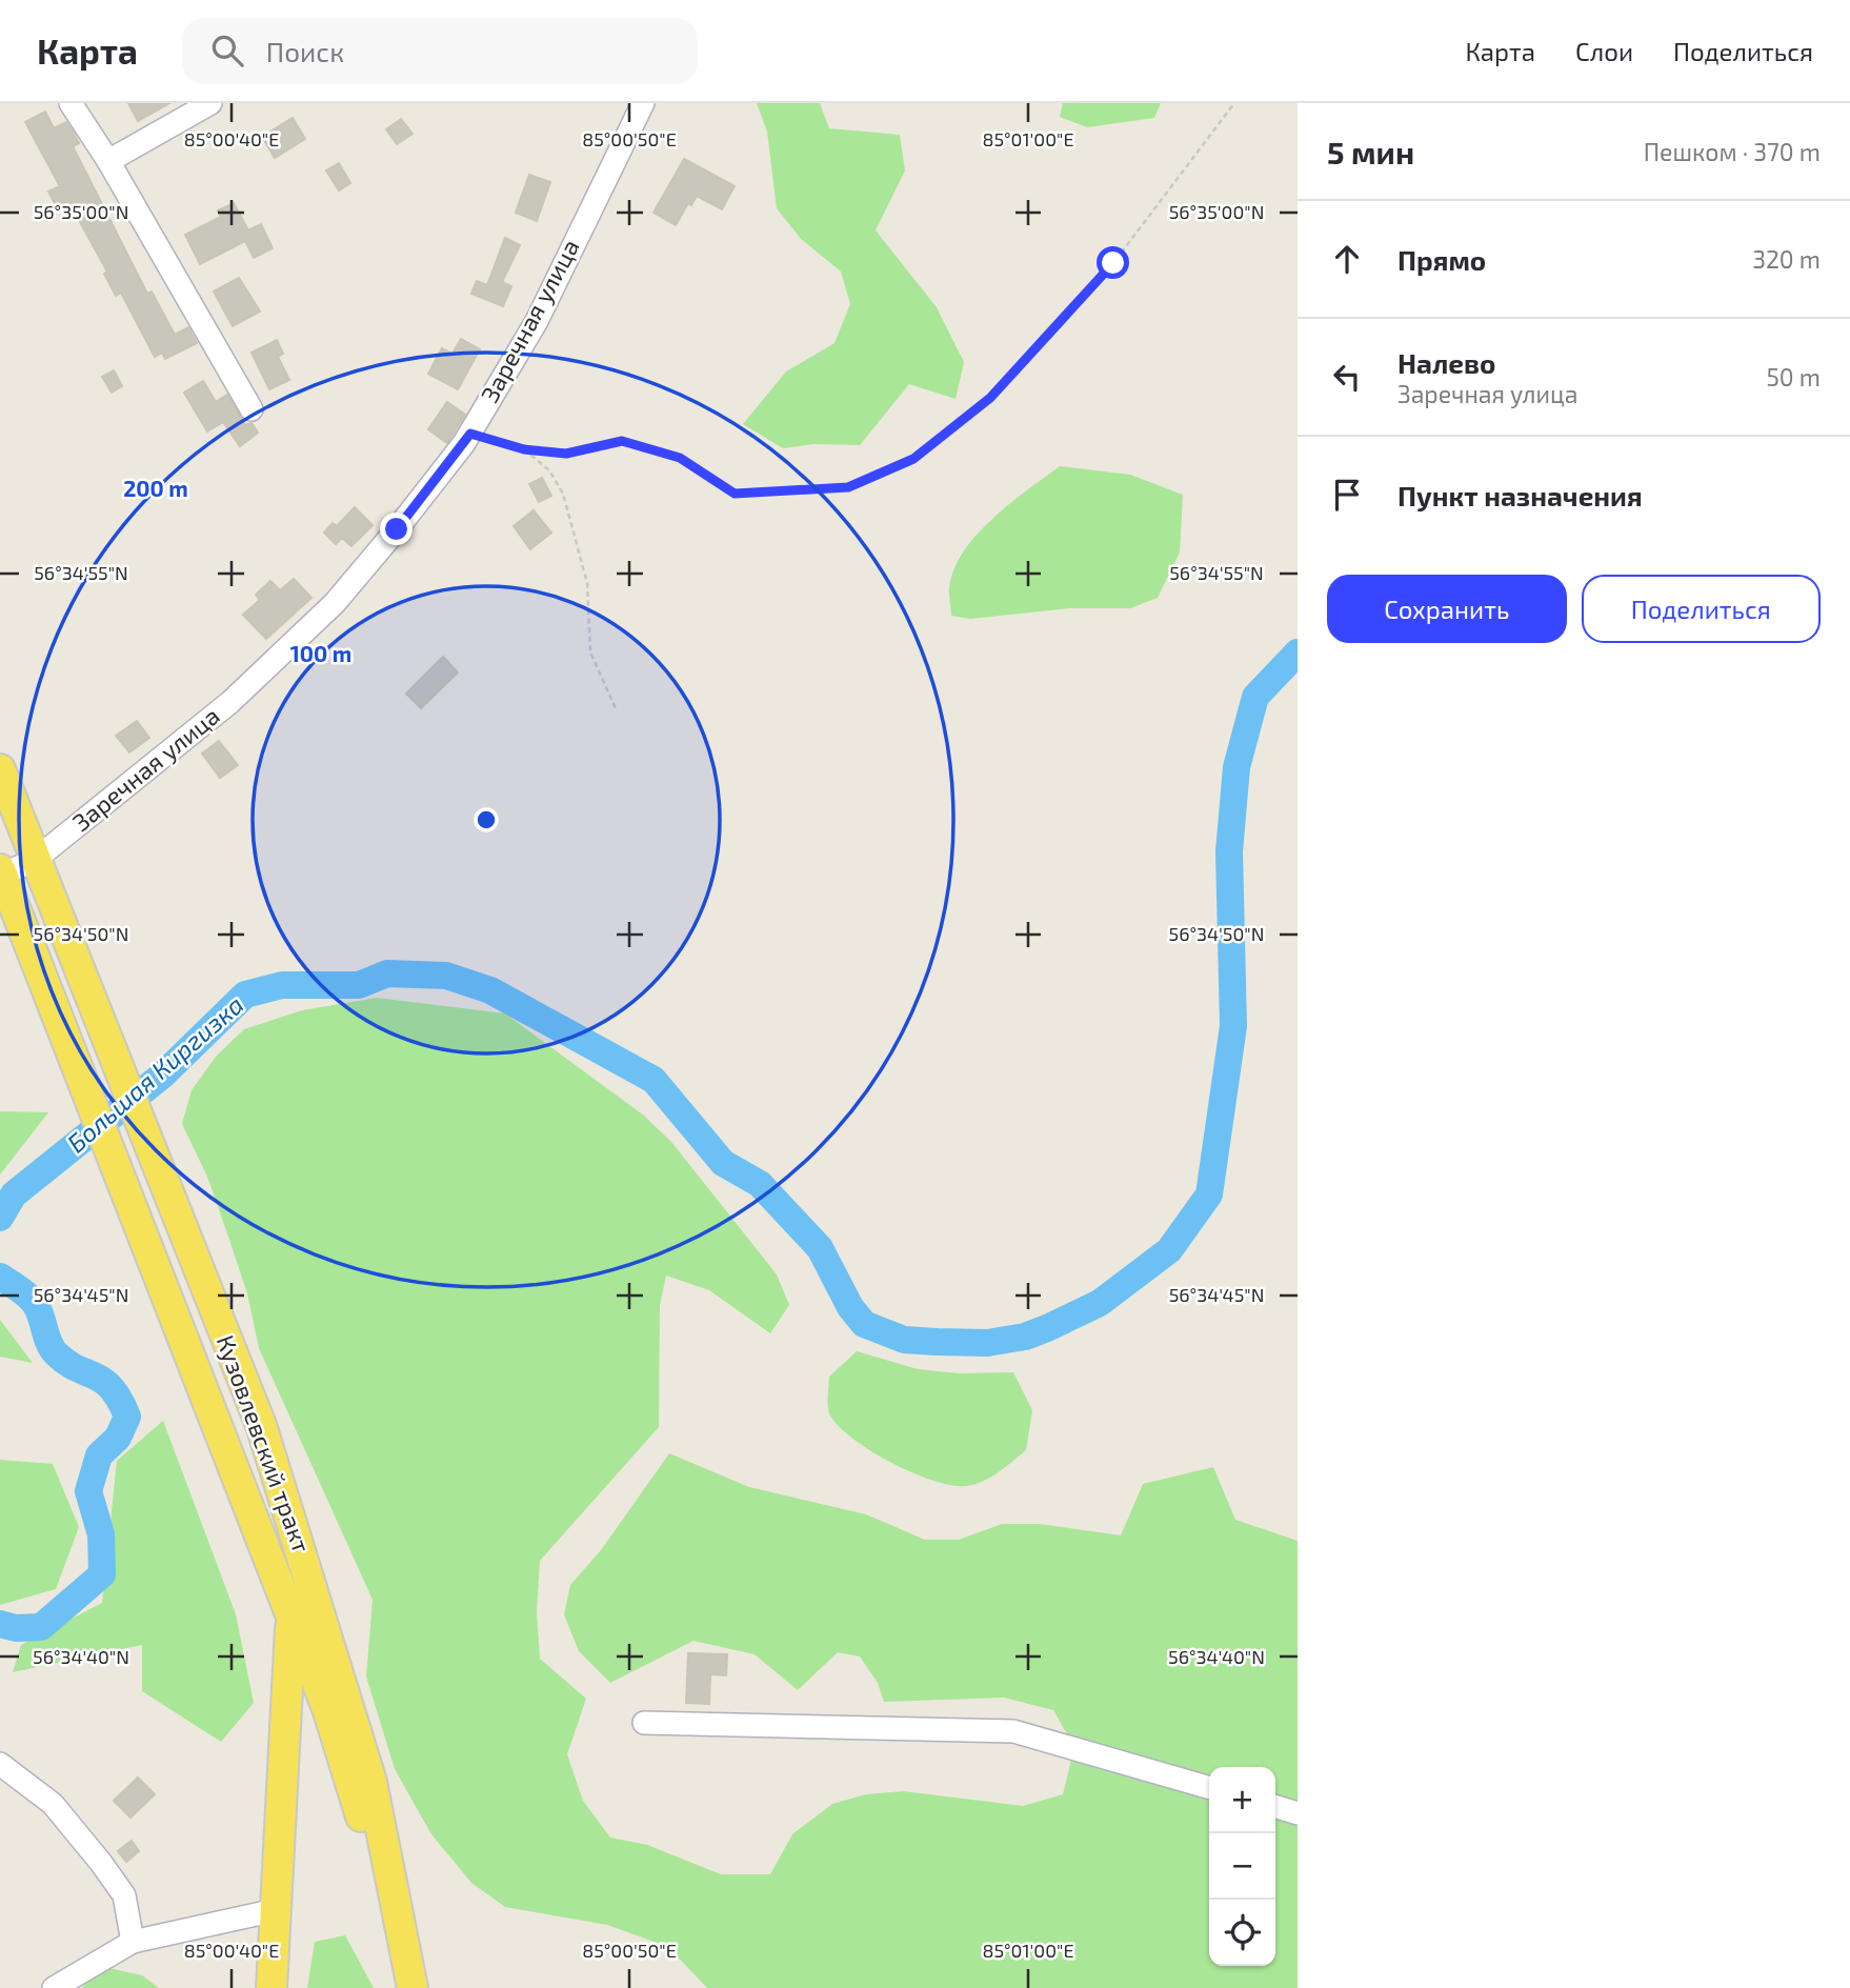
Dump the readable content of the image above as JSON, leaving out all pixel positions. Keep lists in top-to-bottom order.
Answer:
{
  "streets": {
    "main road": ["Кузовлевский тракт"],
    "street": ["Заречная улица"]
  },
  "crossings": [
    ["Заречная улица", "Кузовлевский тракт"]
  ],
  "water": ["Большая Киргизка"],
  "page": {
    "header": "Карта",
    "search": "Поиск",
    "nav": ["Карта", "Слои", "Поделиться"],
    "heading": ["5 мин", "Пешком · 370 m"],
    "list": [
      ["Прямо", "320 m"],
      ["Налево", "Заречная улица", "50 m"],
      "Пункт назначения"
    ],
    "buttons": ["Сохранить", "Поделиться"],
    "map_buttons": ["+", "−"]
  },
  "coordinates": [
    "85°00'40\"E",
    "85°00'50\"E",
    "85°01'00\"E",
    "56°35'00\"N",
    "56°34'55\"N",
    "56°34'50\"N",
    "56°34'45\"N",
    "56°34'40\"N"
  ],
  "rings": ["200 m", "100 m"]
}
